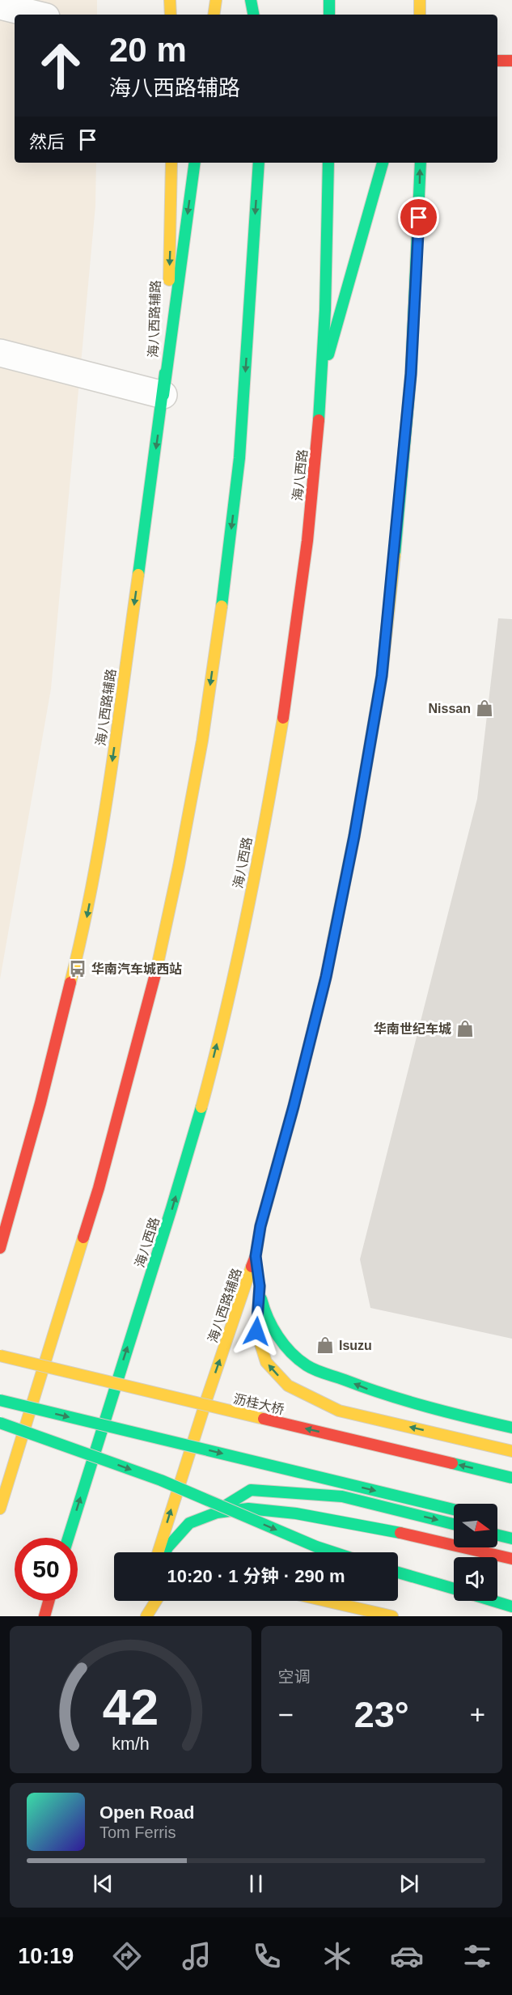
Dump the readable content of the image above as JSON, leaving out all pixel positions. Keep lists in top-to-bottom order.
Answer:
{
  "streets": {
    "main road": ["海八西路辅路", "海八西路", "沥桂大桥"]
  },
  "places": {
    "shop": ["Nissan", "华南世纪车城", "Isuzu"],
    "bus stop": ["华南汽车城西站"]
  },
  "north": "right",
  "page": {
    "turn": ["20 m", "海八西路辅路"],
    "then": "然后",
    "limit": "50",
    "trip": "10:20 · 1 分钟 · 290 m",
    "tile": "空调",
    "heat": ["−", "23°", "+"],
    "song": ["Open Road", "Tom Ferris"],
    "tabs": "10:19",
    "gauge": ["42", "km/h"]
  }
}
